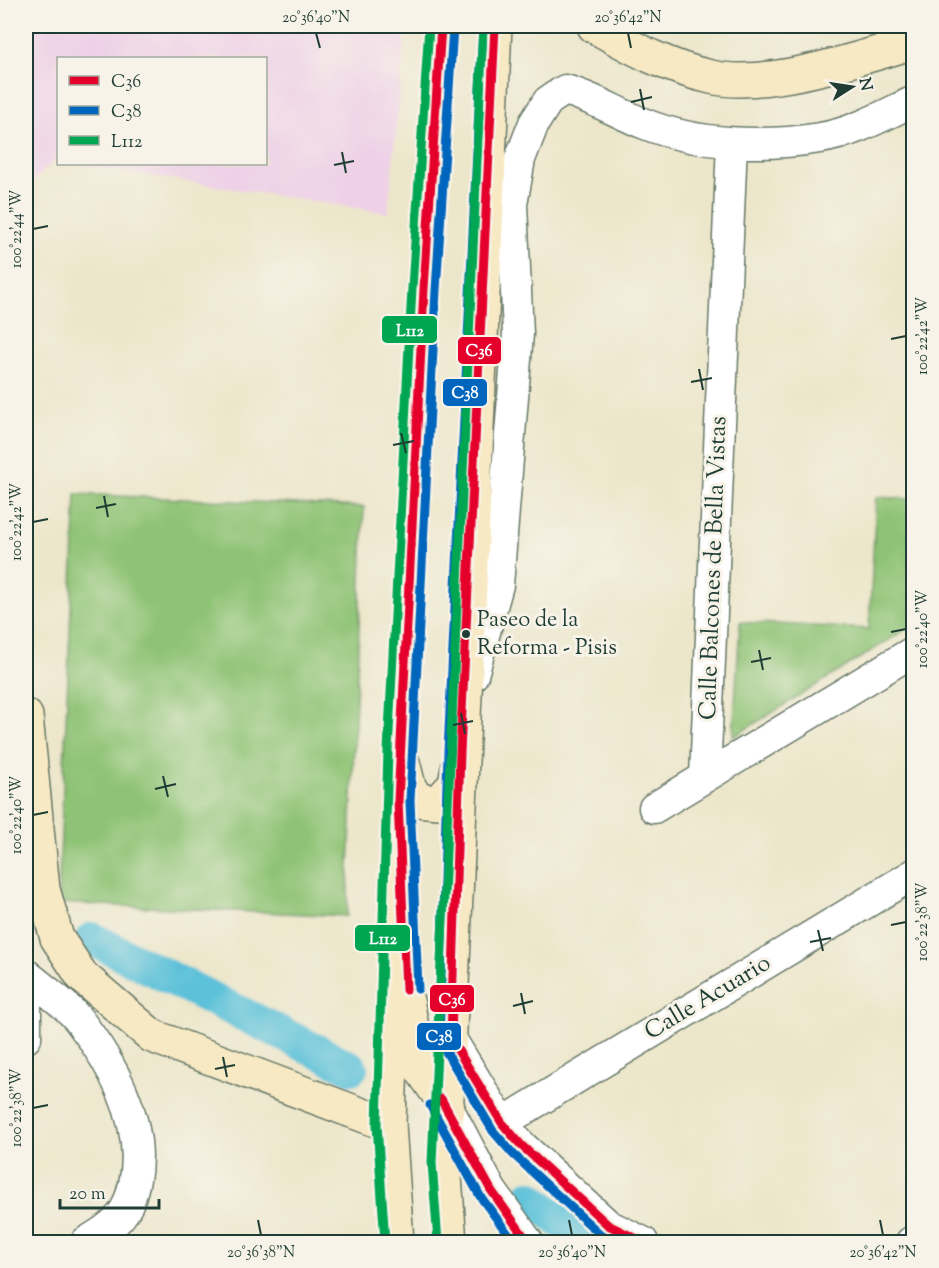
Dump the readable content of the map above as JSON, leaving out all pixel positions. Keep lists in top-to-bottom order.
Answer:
{
  "streets": {
    "street": ["Calle Balcones de Bella Vistas", "Calle Acuario"]
  },
  "places": ["Paseo de la Reforma - Pisis"],
  "lines": ["transit line C36", "transit line C38", "transit line L112"],
  "legend": ["C36", "C38", "L112"],
  "scale_bar": "20 m",
  "north": "right",
  "coordinates": [
    "20°36'40\"N",
    "20°36'42\"N",
    "100°22'44\"W",
    "100°22'42\"W",
    "100°22'40\"W",
    "100°22'38\"W",
    "20°36'38\"N"
  ]
}
